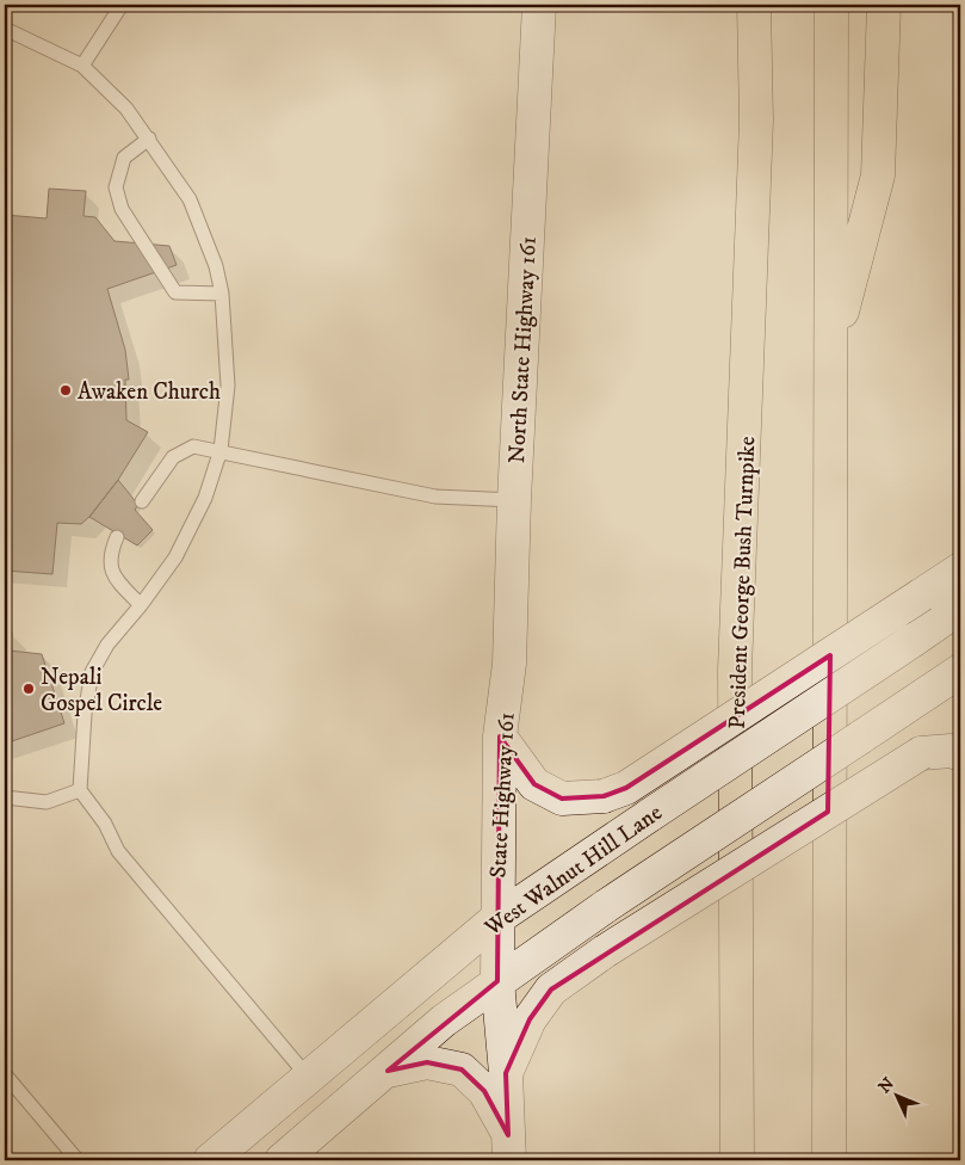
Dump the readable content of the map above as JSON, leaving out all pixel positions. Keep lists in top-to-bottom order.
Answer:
{
  "streets": {
    "highway": ["President George Bush Turnpike"],
    "main road": ["North State Highway 161", "State Highway 161", "West Walnut Hill Lane"]
  },
  "crossings": [
    ["North State Highway 161", "State Highway 161"],
    ["State Highway 161", "West Walnut Hill Lane"]
  ],
  "places": ["Awaken Church", "Nepali Gospel Circle"],
  "north": "top left"
}
